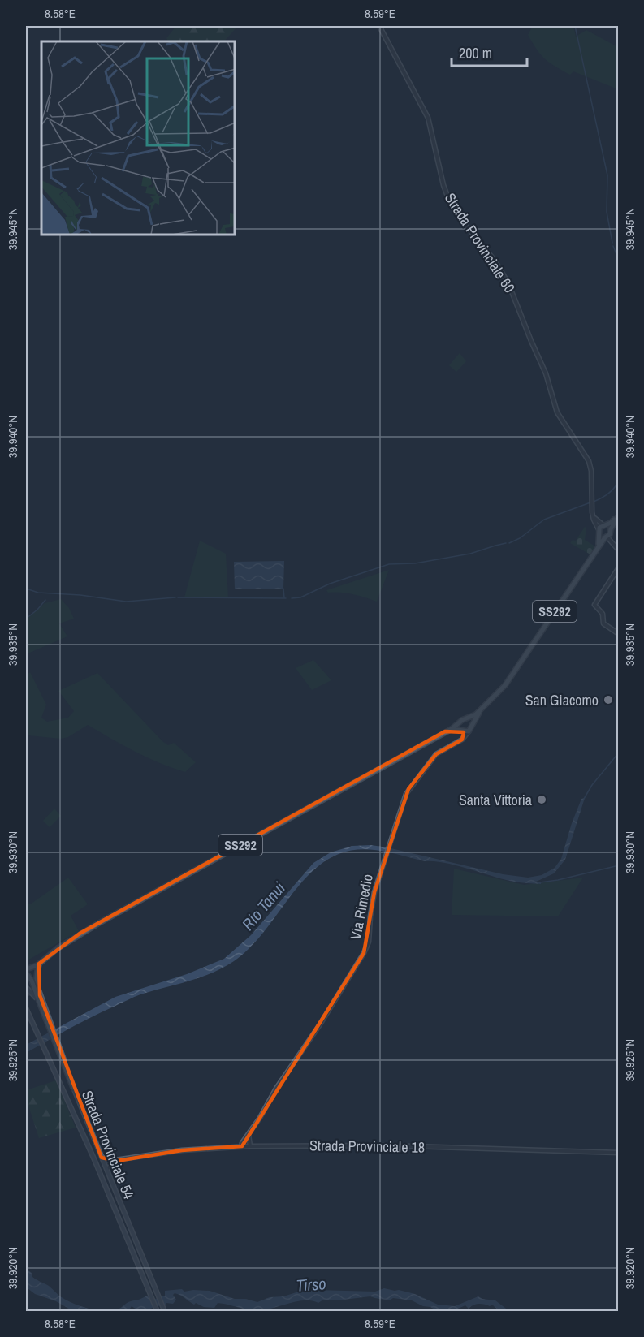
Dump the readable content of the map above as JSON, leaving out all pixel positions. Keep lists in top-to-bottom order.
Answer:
{
  "streets": {
    "main road": ["SS292", "Strada Provinciale 54"],
    "street": ["Strada Provinciale 60", "Via Rimedio", "Strada Provinciale 18"]
  },
  "crossings": [
    ["Strada Provinciale 60", "SS292"],
    ["SS292", "Via Rimedio"],
    ["Via Rimedio", "Strada Provinciale 18"],
    ["Strada Provinciale 54", "Strada Provinciale 18"]
  ],
  "water": ["Rio Tanui", "Tirso"],
  "places": ["San Giacomo", "Santa Vittoria"],
  "scale_bar": "200 m",
  "coordinates": [
    "8.58°E",
    "8.59°E",
    "39.945°N",
    "39.940°N",
    "39.935°N",
    "39.930°N",
    "39.925°N",
    "39.920°N"
  ]
}
